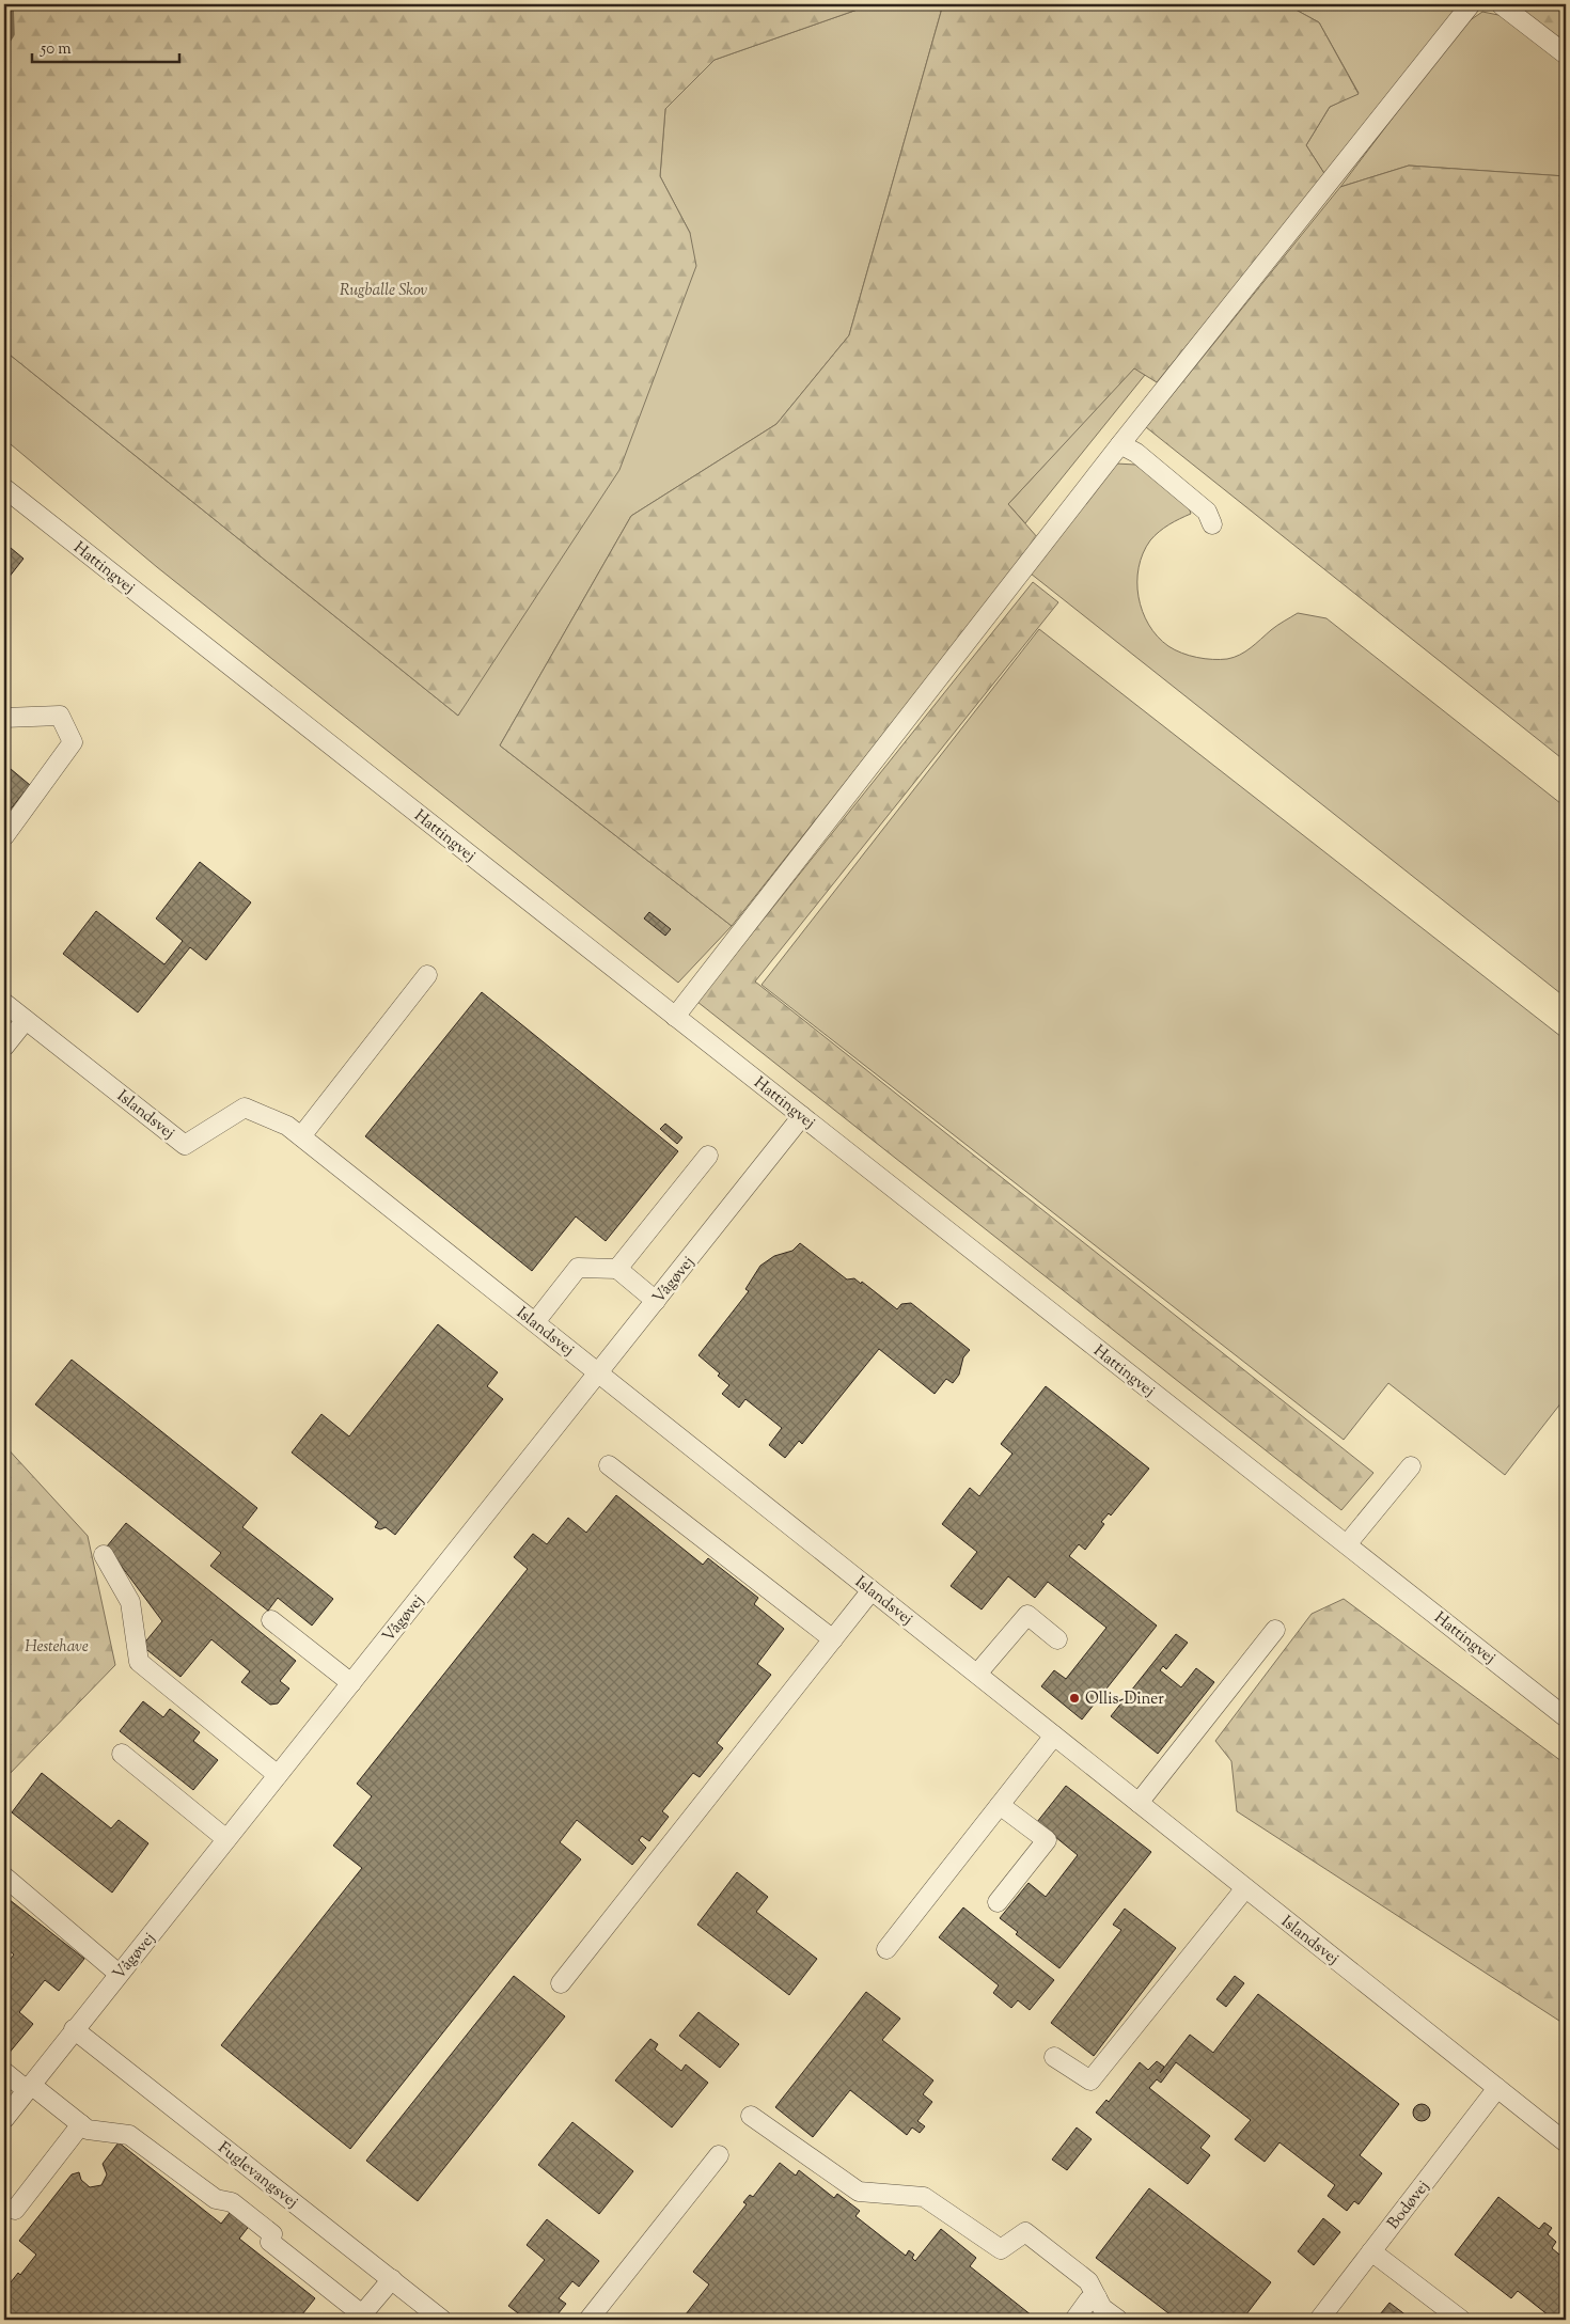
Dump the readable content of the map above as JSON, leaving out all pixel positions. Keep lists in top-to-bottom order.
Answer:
{
  "streets": {
    "street": [
      "Hattingvej",
      "Islandsvej",
      "Vågøvej",
      "Fuglevangsvej",
      "Bodøvej"
    ]
  },
  "crossings": [
    ["Hattingvej", "Vågøvej"],
    ["Islandsvej", "Vågøvej"],
    ["Islandsvej", "Bodøvej"],
    ["Vågøvej", "Fuglevangsvej"]
  ],
  "parks": ["Rugballe Skov", "Hestehave"],
  "places": ["Ollis-Diner"],
  "scale_bar": "50 m"
}
